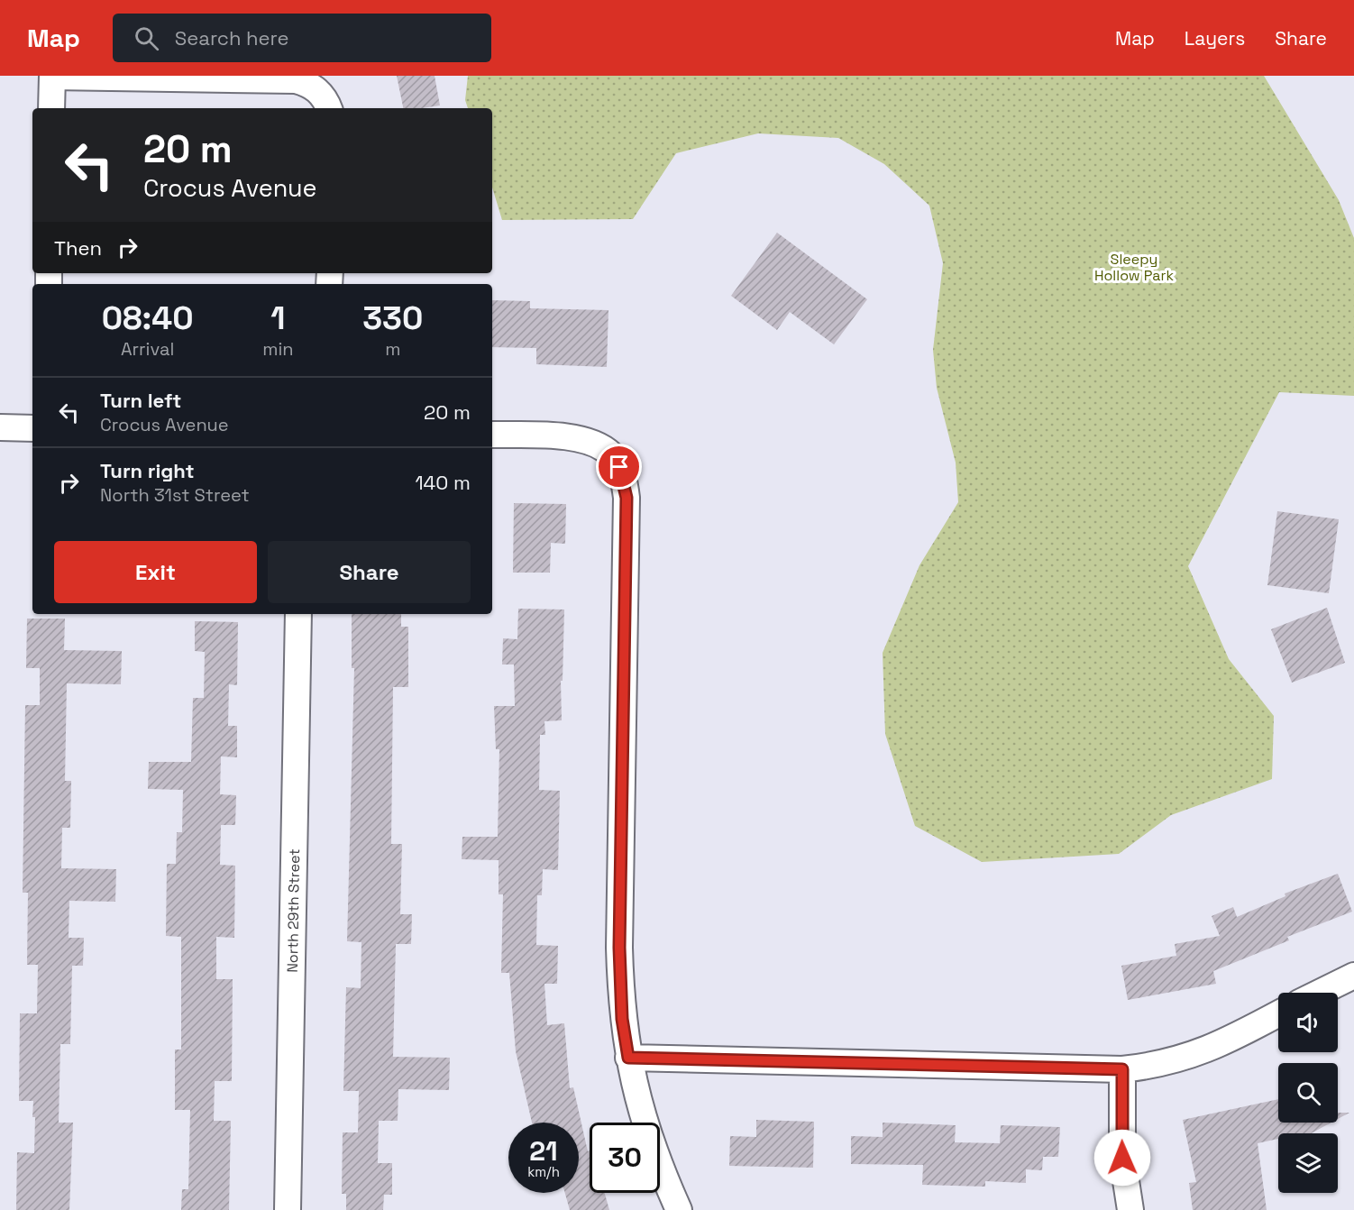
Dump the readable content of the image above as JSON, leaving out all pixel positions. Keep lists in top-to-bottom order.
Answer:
{
  "streets": {
    "street": ["North 29th Street"]
  },
  "parks": ["Sleepy Hollow Park"],
  "page": {
    "header": "Map",
    "search": "Search here",
    "nav": ["Map", "Layers", "Share"],
    "turn": ["20 m", "Crocus Avenue"],
    "then": "Then",
    "eta": [
      "08:40",
      "Arrival",
      "1",
      "min",
      "330",
      "m"
    ],
    "list": [
      {
        "name": "Turn left",
        "note": "Crocus Avenue",
        "value": "20 m"
      },
      {
        "name": "Turn right",
        "note": "North 31st Street",
        "value": "140 m"
      }
    ],
    "buttons": ["Exit", "Share"],
    "speed": "21 km/h",
    "limit": "30"
  }
}
